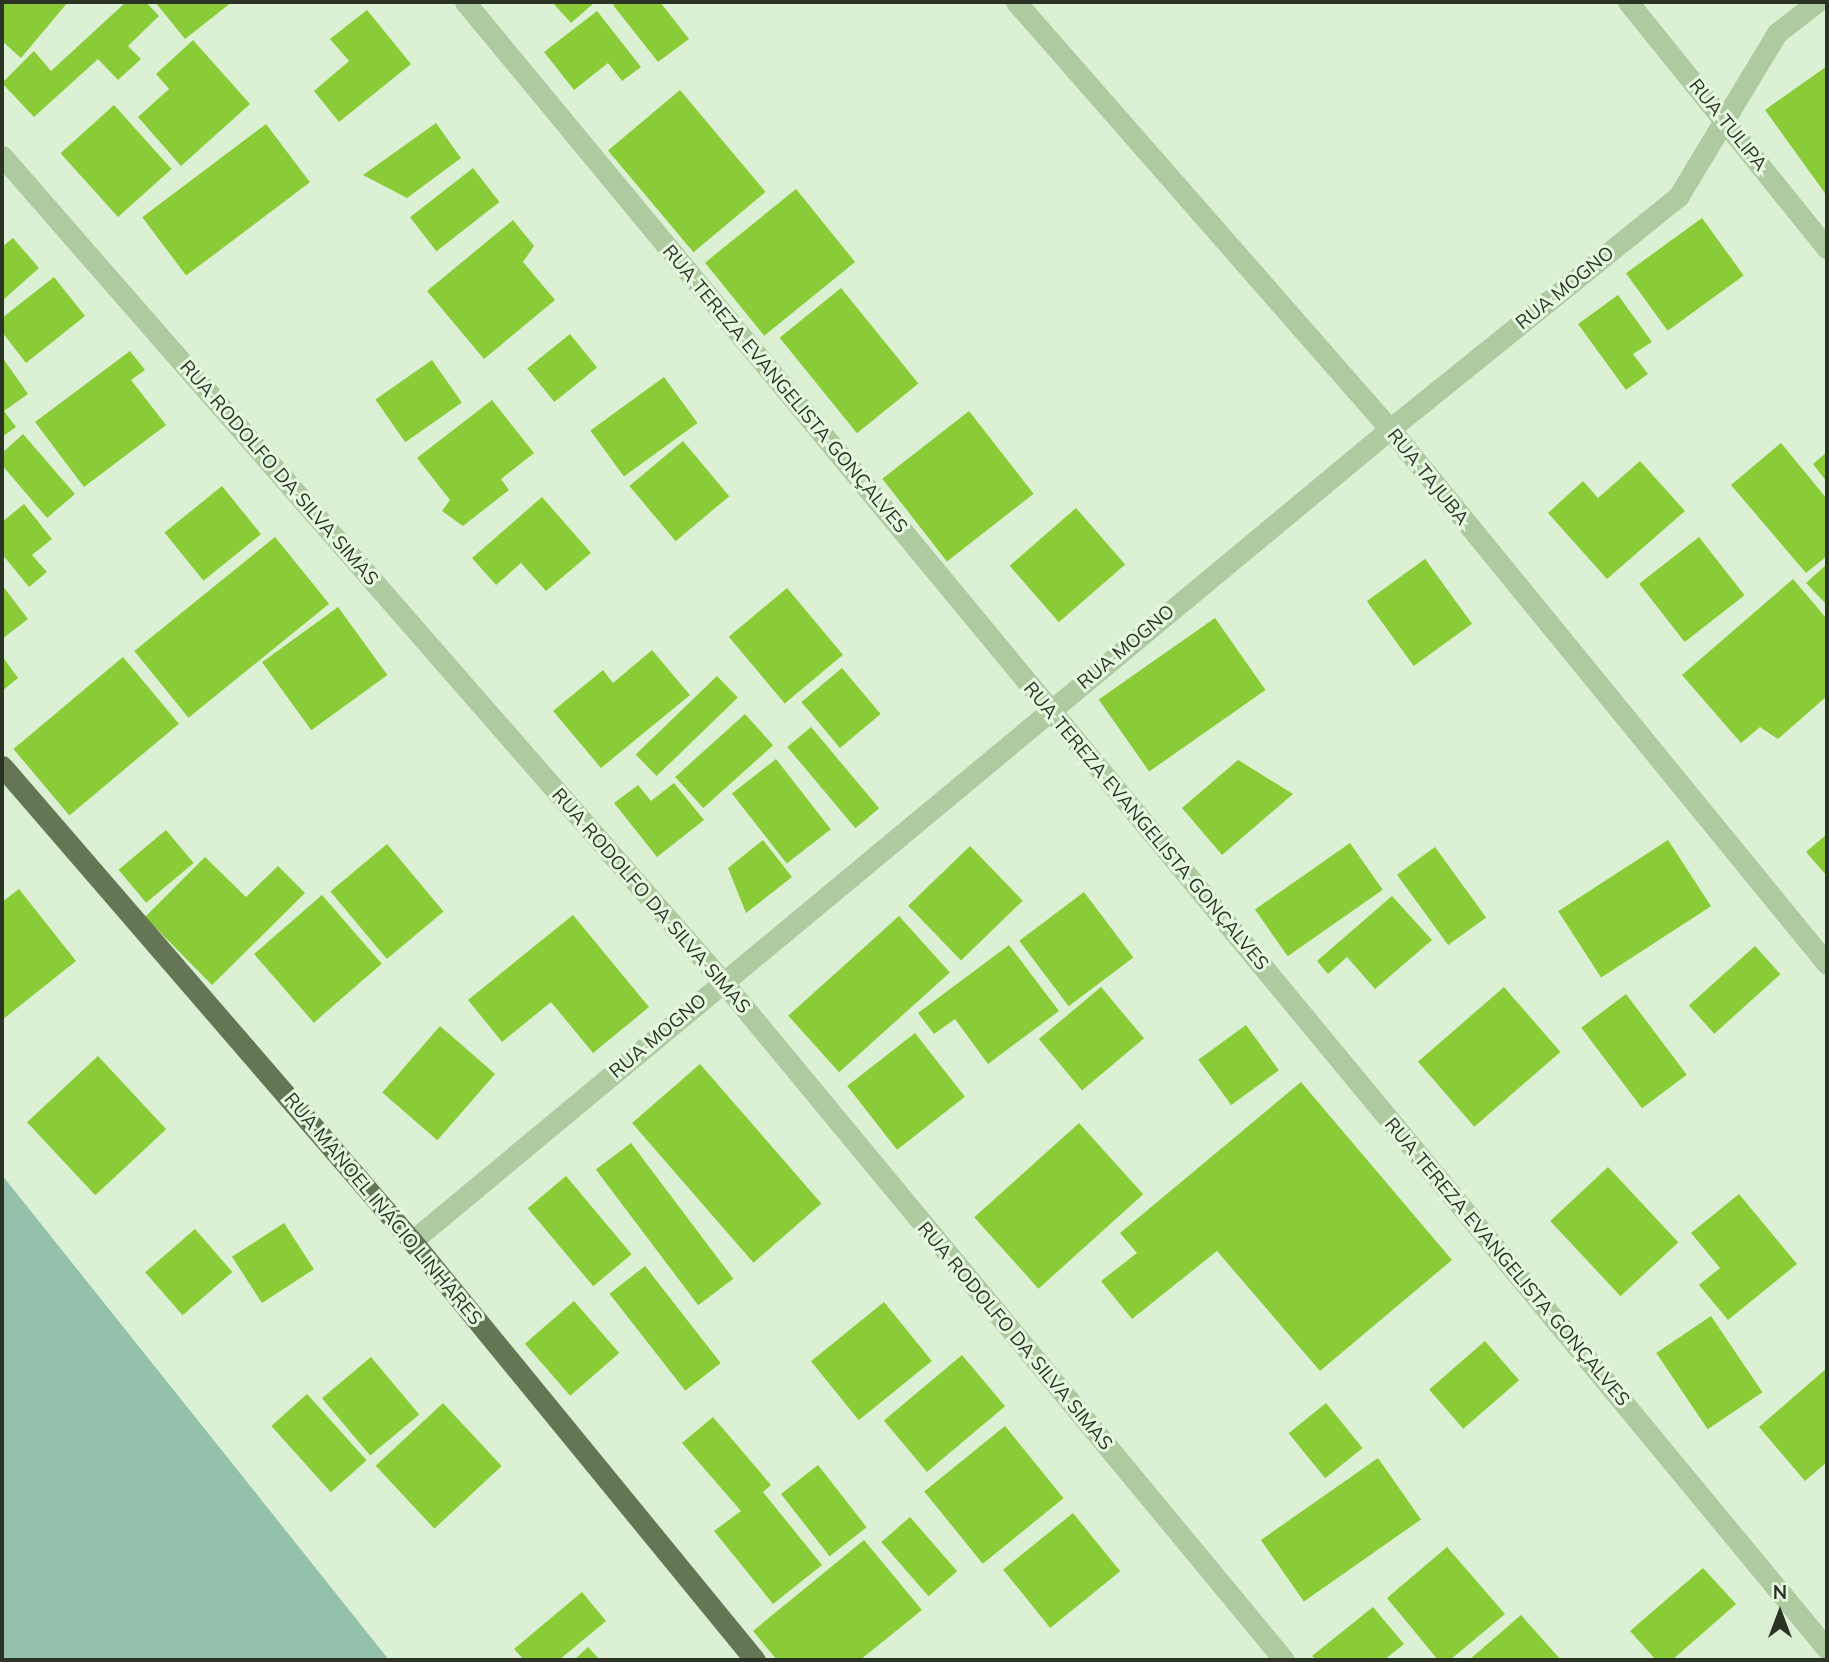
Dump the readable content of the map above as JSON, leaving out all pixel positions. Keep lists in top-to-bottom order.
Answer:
{
  "streets": {
    "main road": ["RUA MANOEL INÁCIO LINHARES"],
    "street": [
      "RUA TULIPA",
      "RUA MOGNO",
      "RUA TEREZA EVANGELISTA GONÇALVES",
      "RUA RODOLFO DA SILVA SIMAS",
      "RUA TAJUBA"
    ]
  },
  "crossings": [
    ["RUA TULIPA", "RUA MOGNO"],
    ["RUA MOGNO", "RUA TEREZA EVANGELISTA GONÇALVES"],
    ["RUA MOGNO", "RUA RODOLFO DA SILVA SIMAS"],
    ["RUA MOGNO", "RUA TAJUBA"],
    ["RUA MOGNO", "RUA MANOEL INÁCIO LINHARES"]
  ],
  "north": "top"
}
